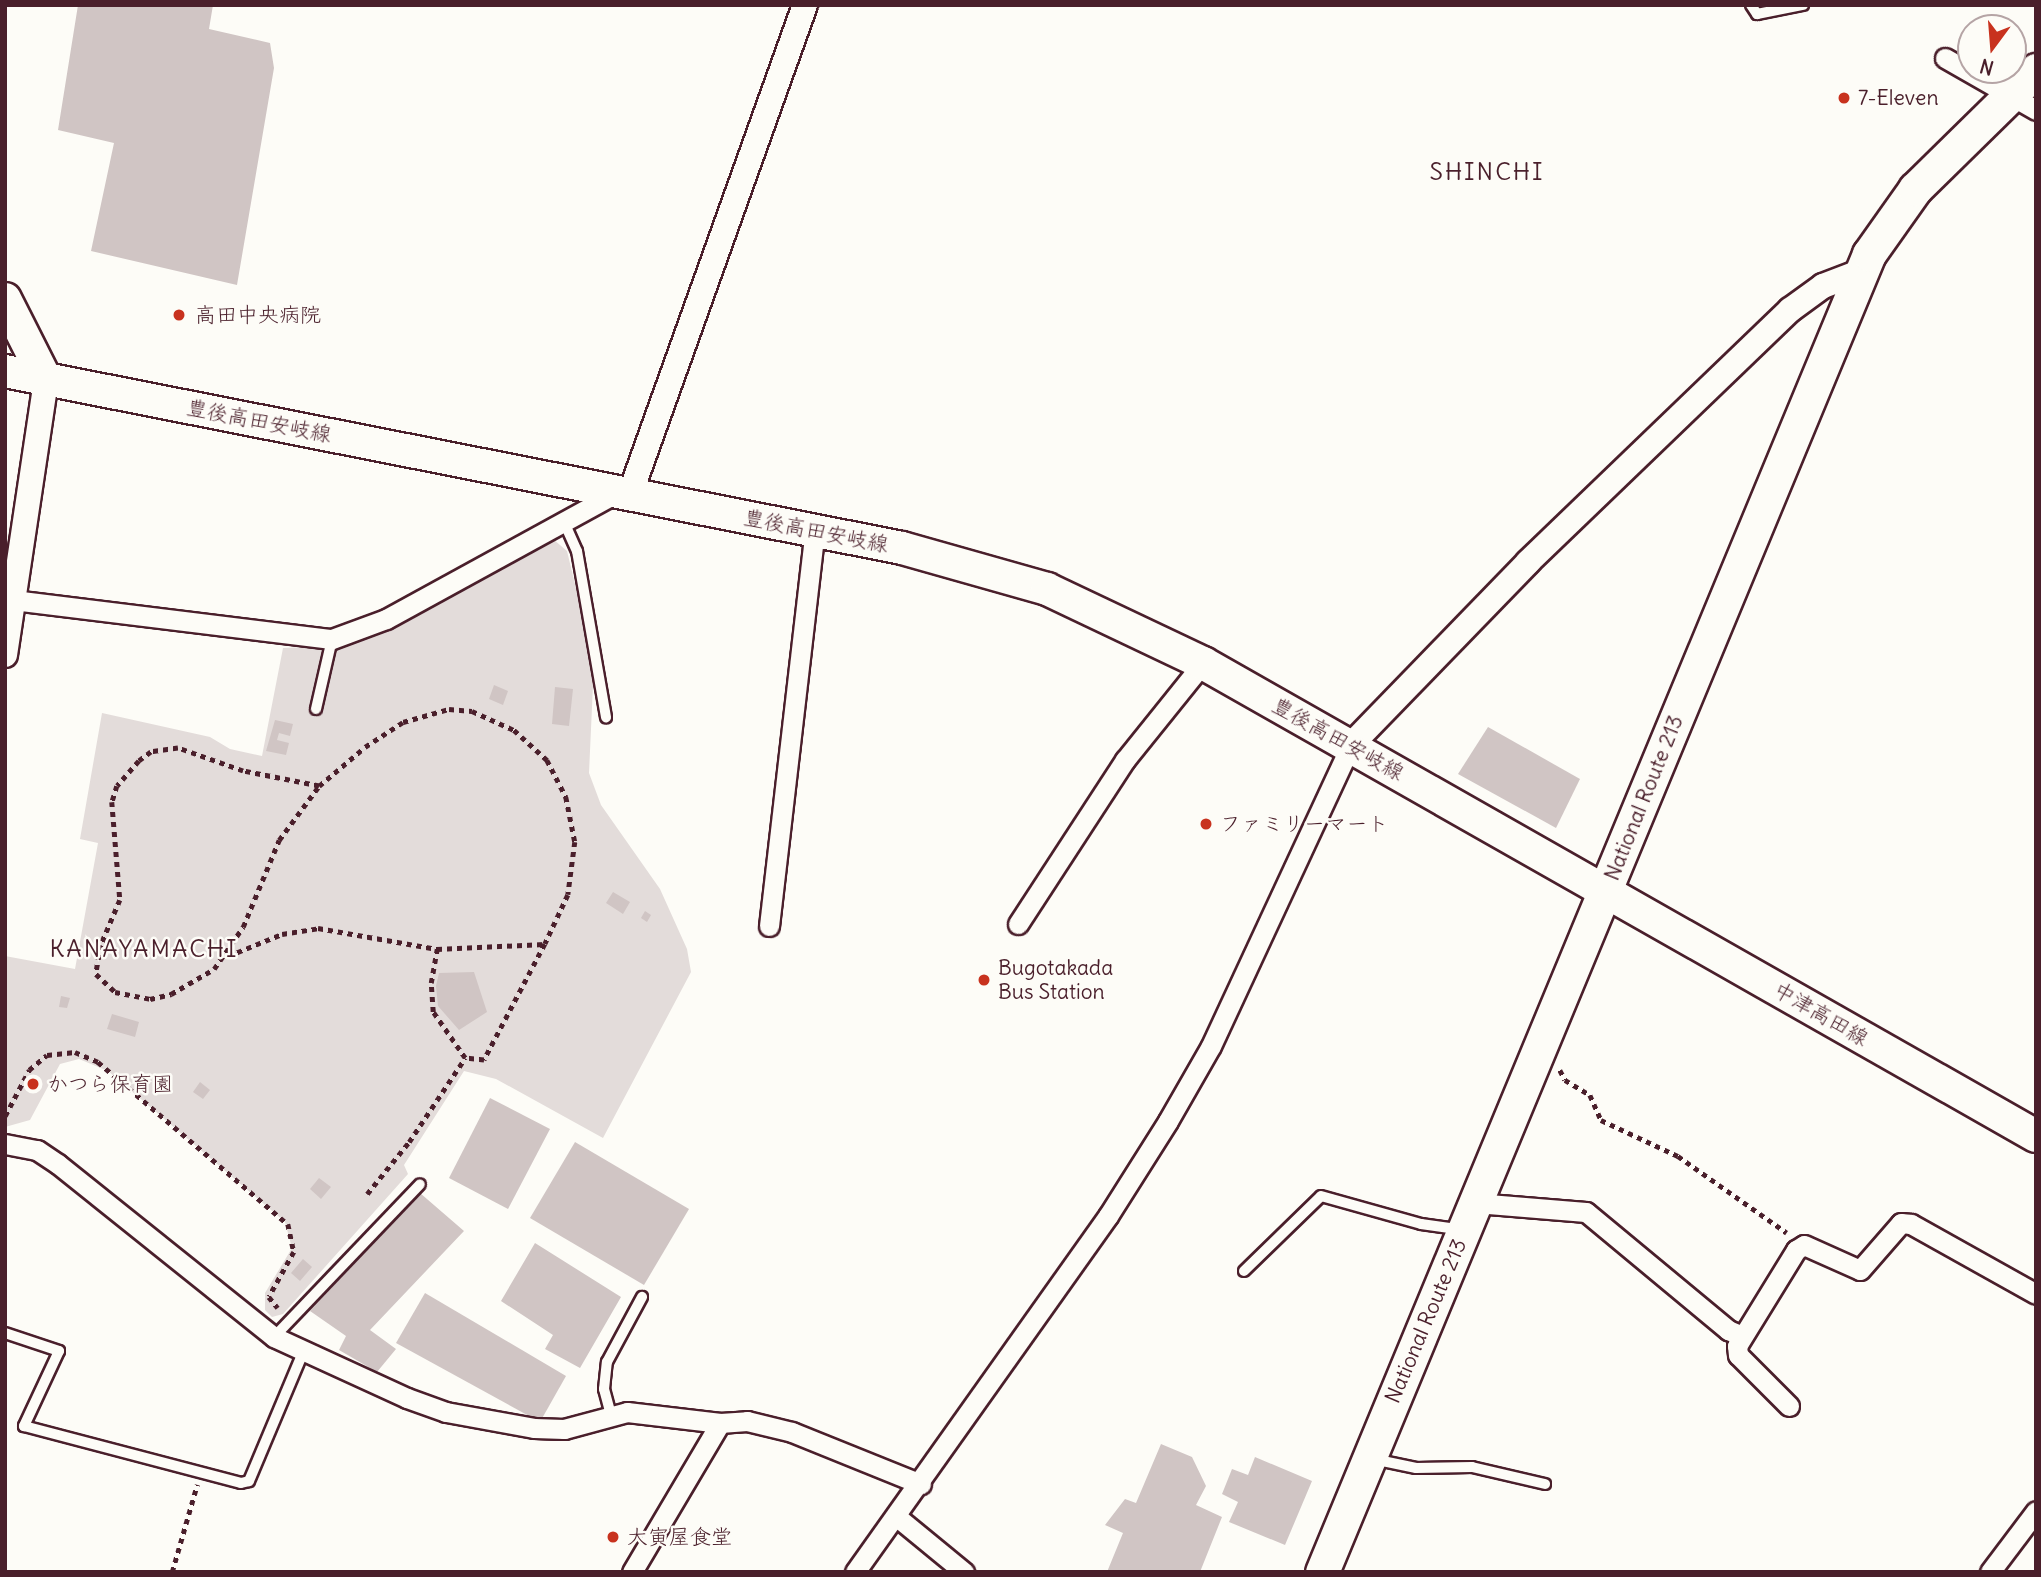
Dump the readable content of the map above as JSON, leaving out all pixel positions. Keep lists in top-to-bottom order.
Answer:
{
  "streets": {
    "highway": ["National Route 213"],
    "main road": ["豊後高田安岐線", "中津高田線"]
  },
  "crossings": [
    ["豊後高田安岐線", "National Route 213"],
    ["豊後高田安岐線", "中津高田線"],
    ["National Route 213", "中津高田線"]
  ],
  "districts": ["SHINCHI", "KANAYAMACHI"],
  "places": [
    "7-Eleven",
    "高田中央病院",
    "ファミリーマート",
    "Bugotakada Bus Station",
    "かつら保育園",
    "大寅屋食堂"
  ],
  "north": "bottom"
}
